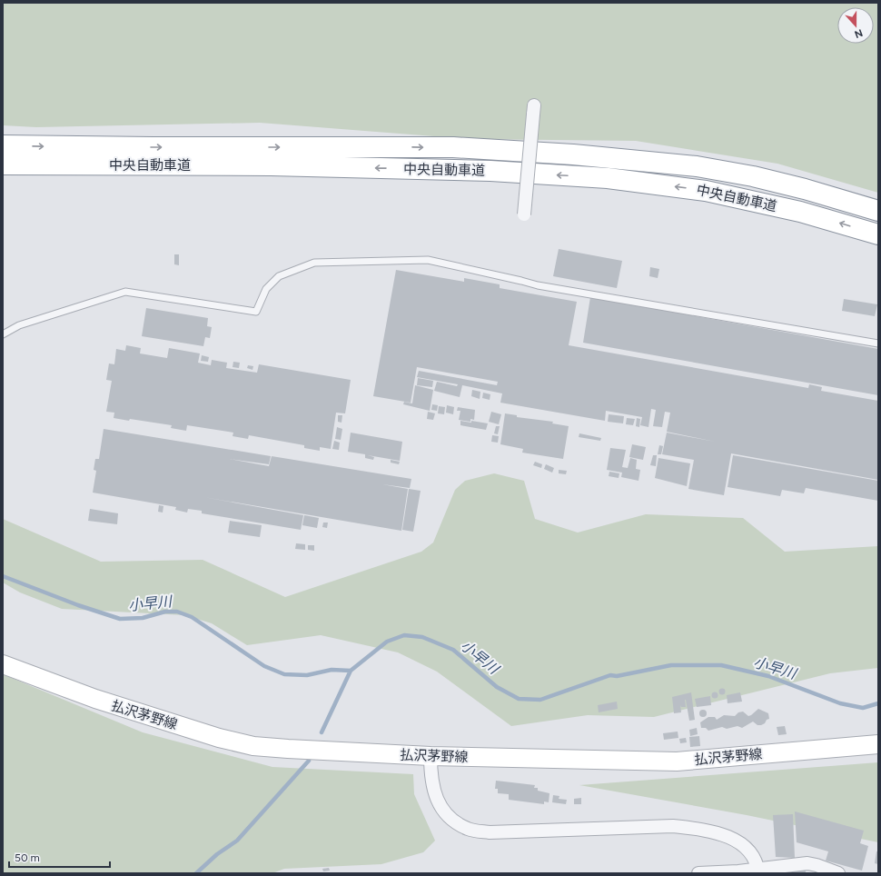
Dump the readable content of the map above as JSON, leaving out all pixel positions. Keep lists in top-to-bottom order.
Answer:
{
  "streets": {
    "highway": ["中央自動車道"],
    "main road": ["払沢茅野線"]
  },
  "water": ["小早川"],
  "scale_bar": "50 m",
  "north": "bottom"
}
